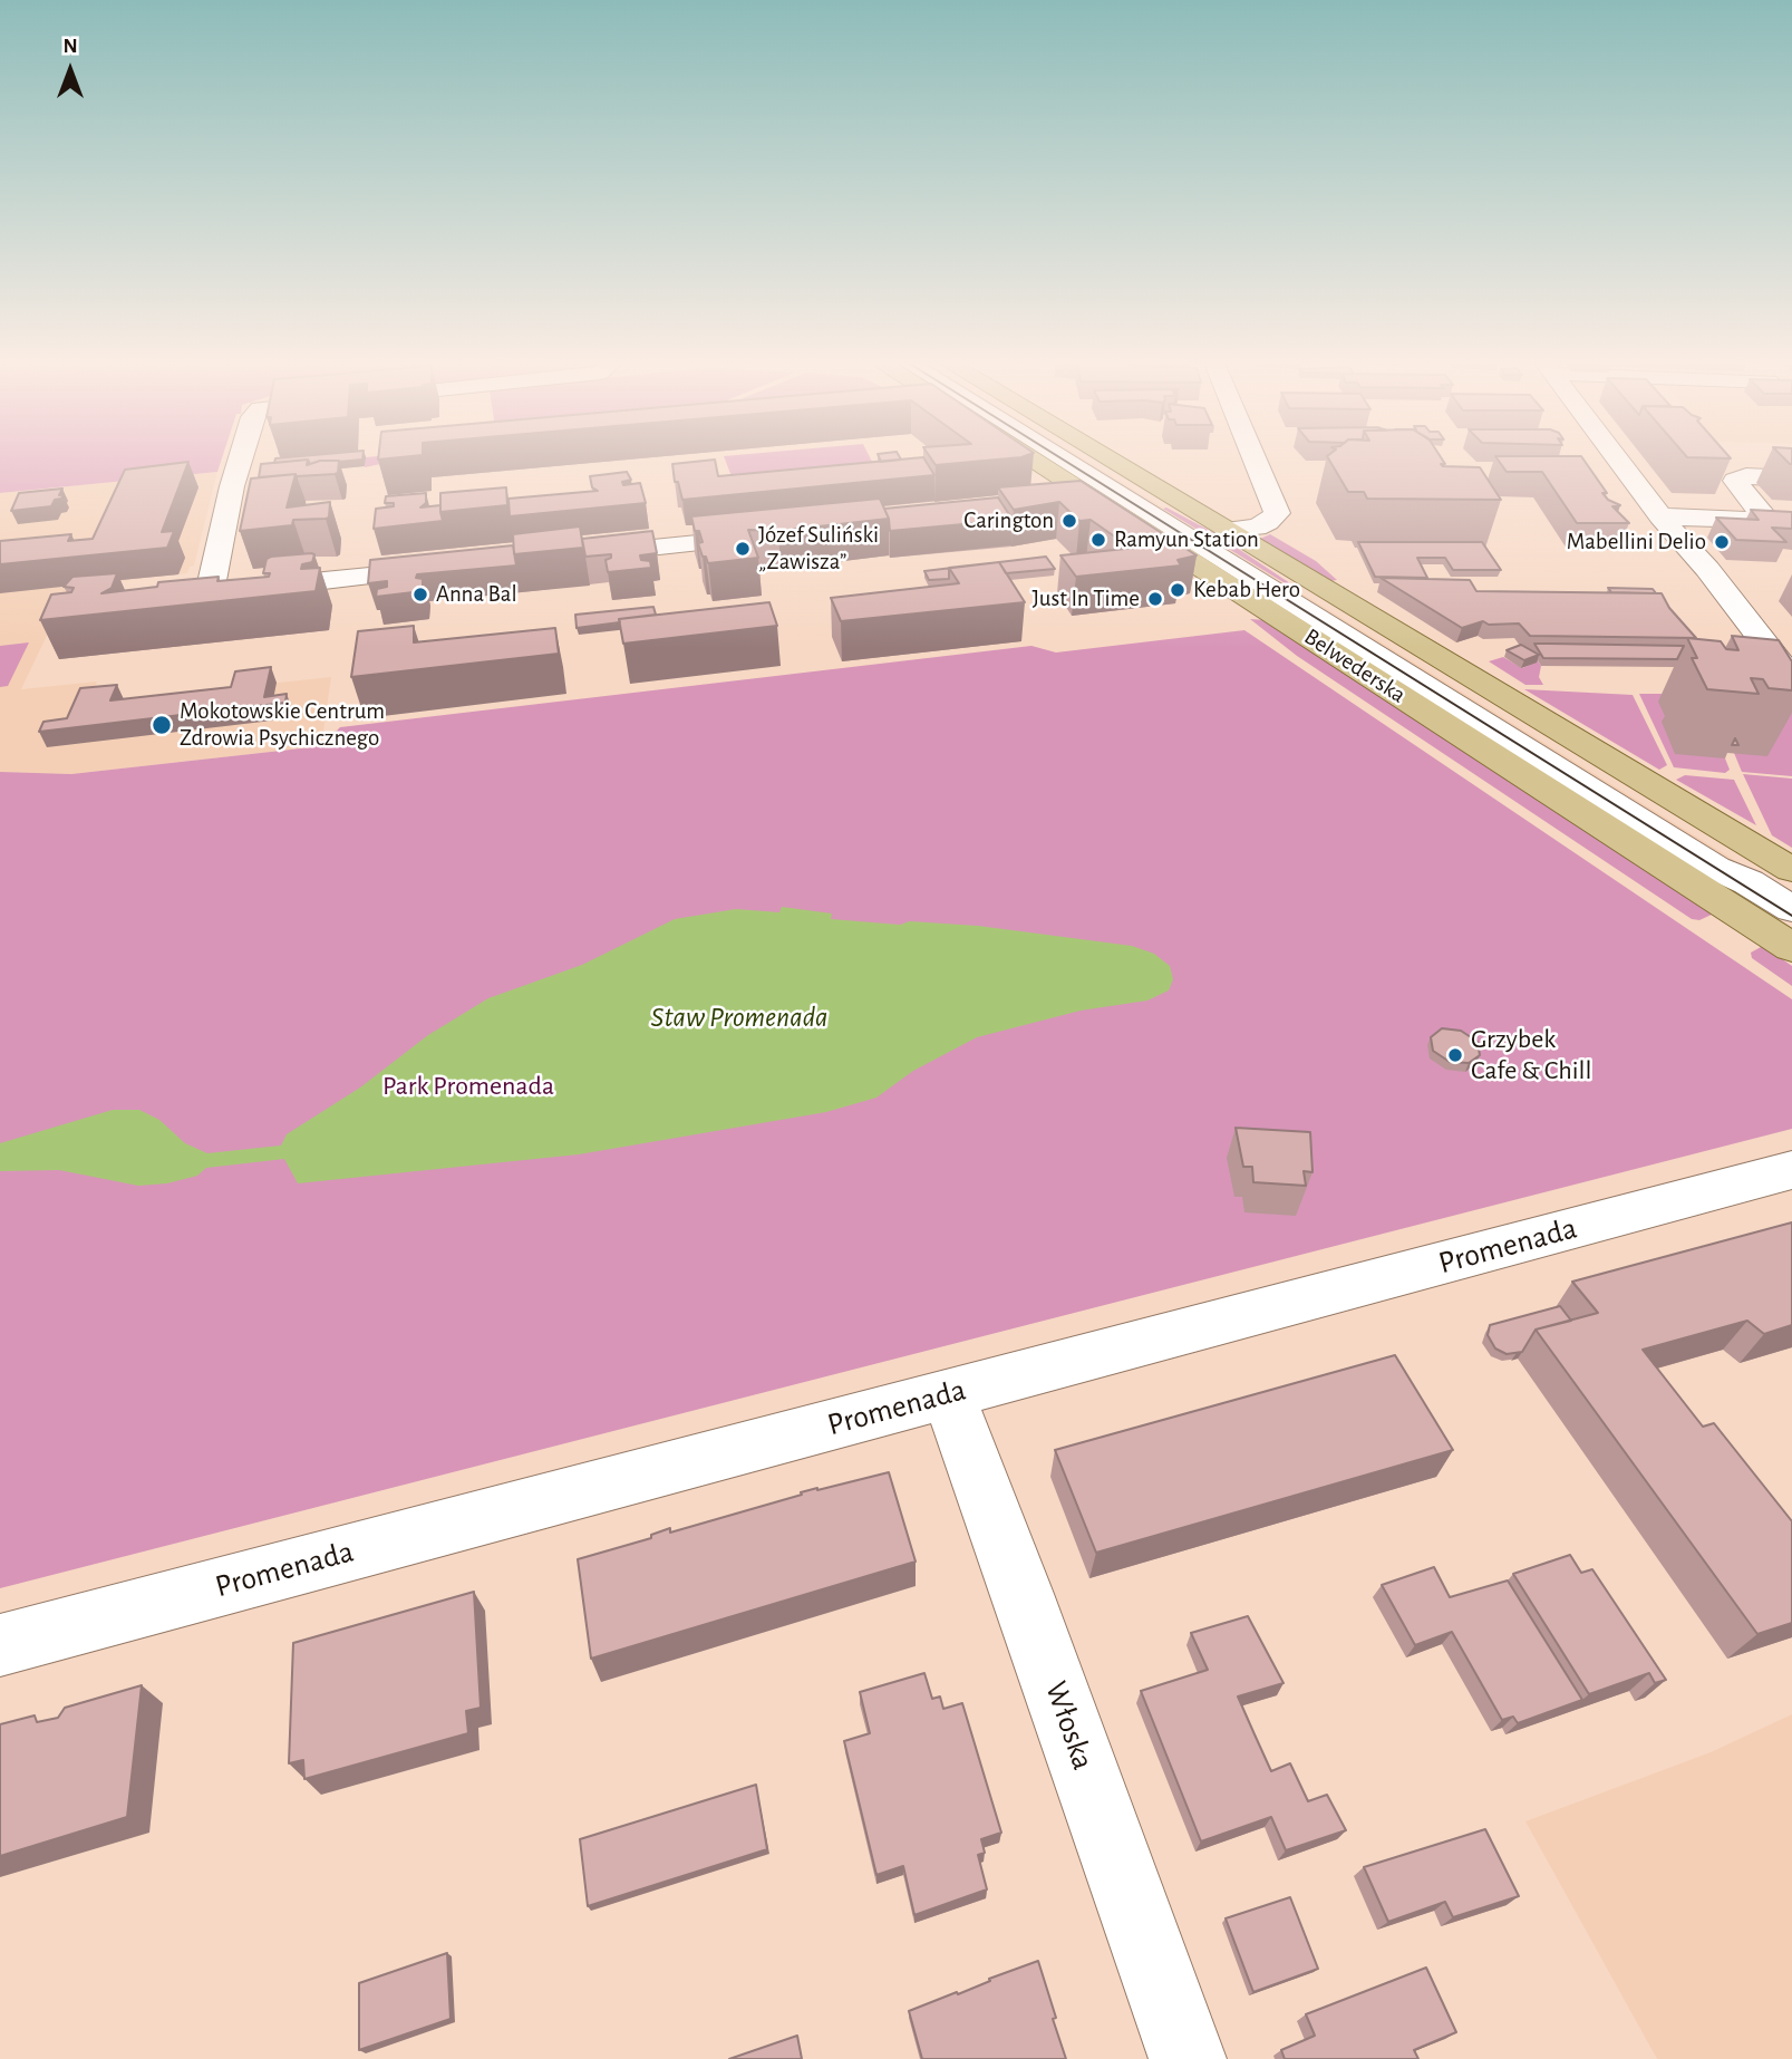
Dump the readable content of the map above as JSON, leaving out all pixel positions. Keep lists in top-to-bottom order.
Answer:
{
  "streets": {
    "main road": ["Belwederska"],
    "street": ["Promenada", "Włoska"]
  },
  "crossings": [
    ["Promenada", "Włoska"]
  ],
  "water": ["Staw Promenada"],
  "parks": ["Park Promenada"],
  "places": [
    "Carington",
    "Ramyun Station",
    "Mabellini Delio",
    "Józef Suliński „Zawisza”",
    "Kebab Hero",
    "Anna Bal",
    "Just In Time",
    "Mokotowskie Centrum Zdrowia Psychicznego",
    "Grzybek Cafe & Chill"
  ],
  "north": "top"
}
